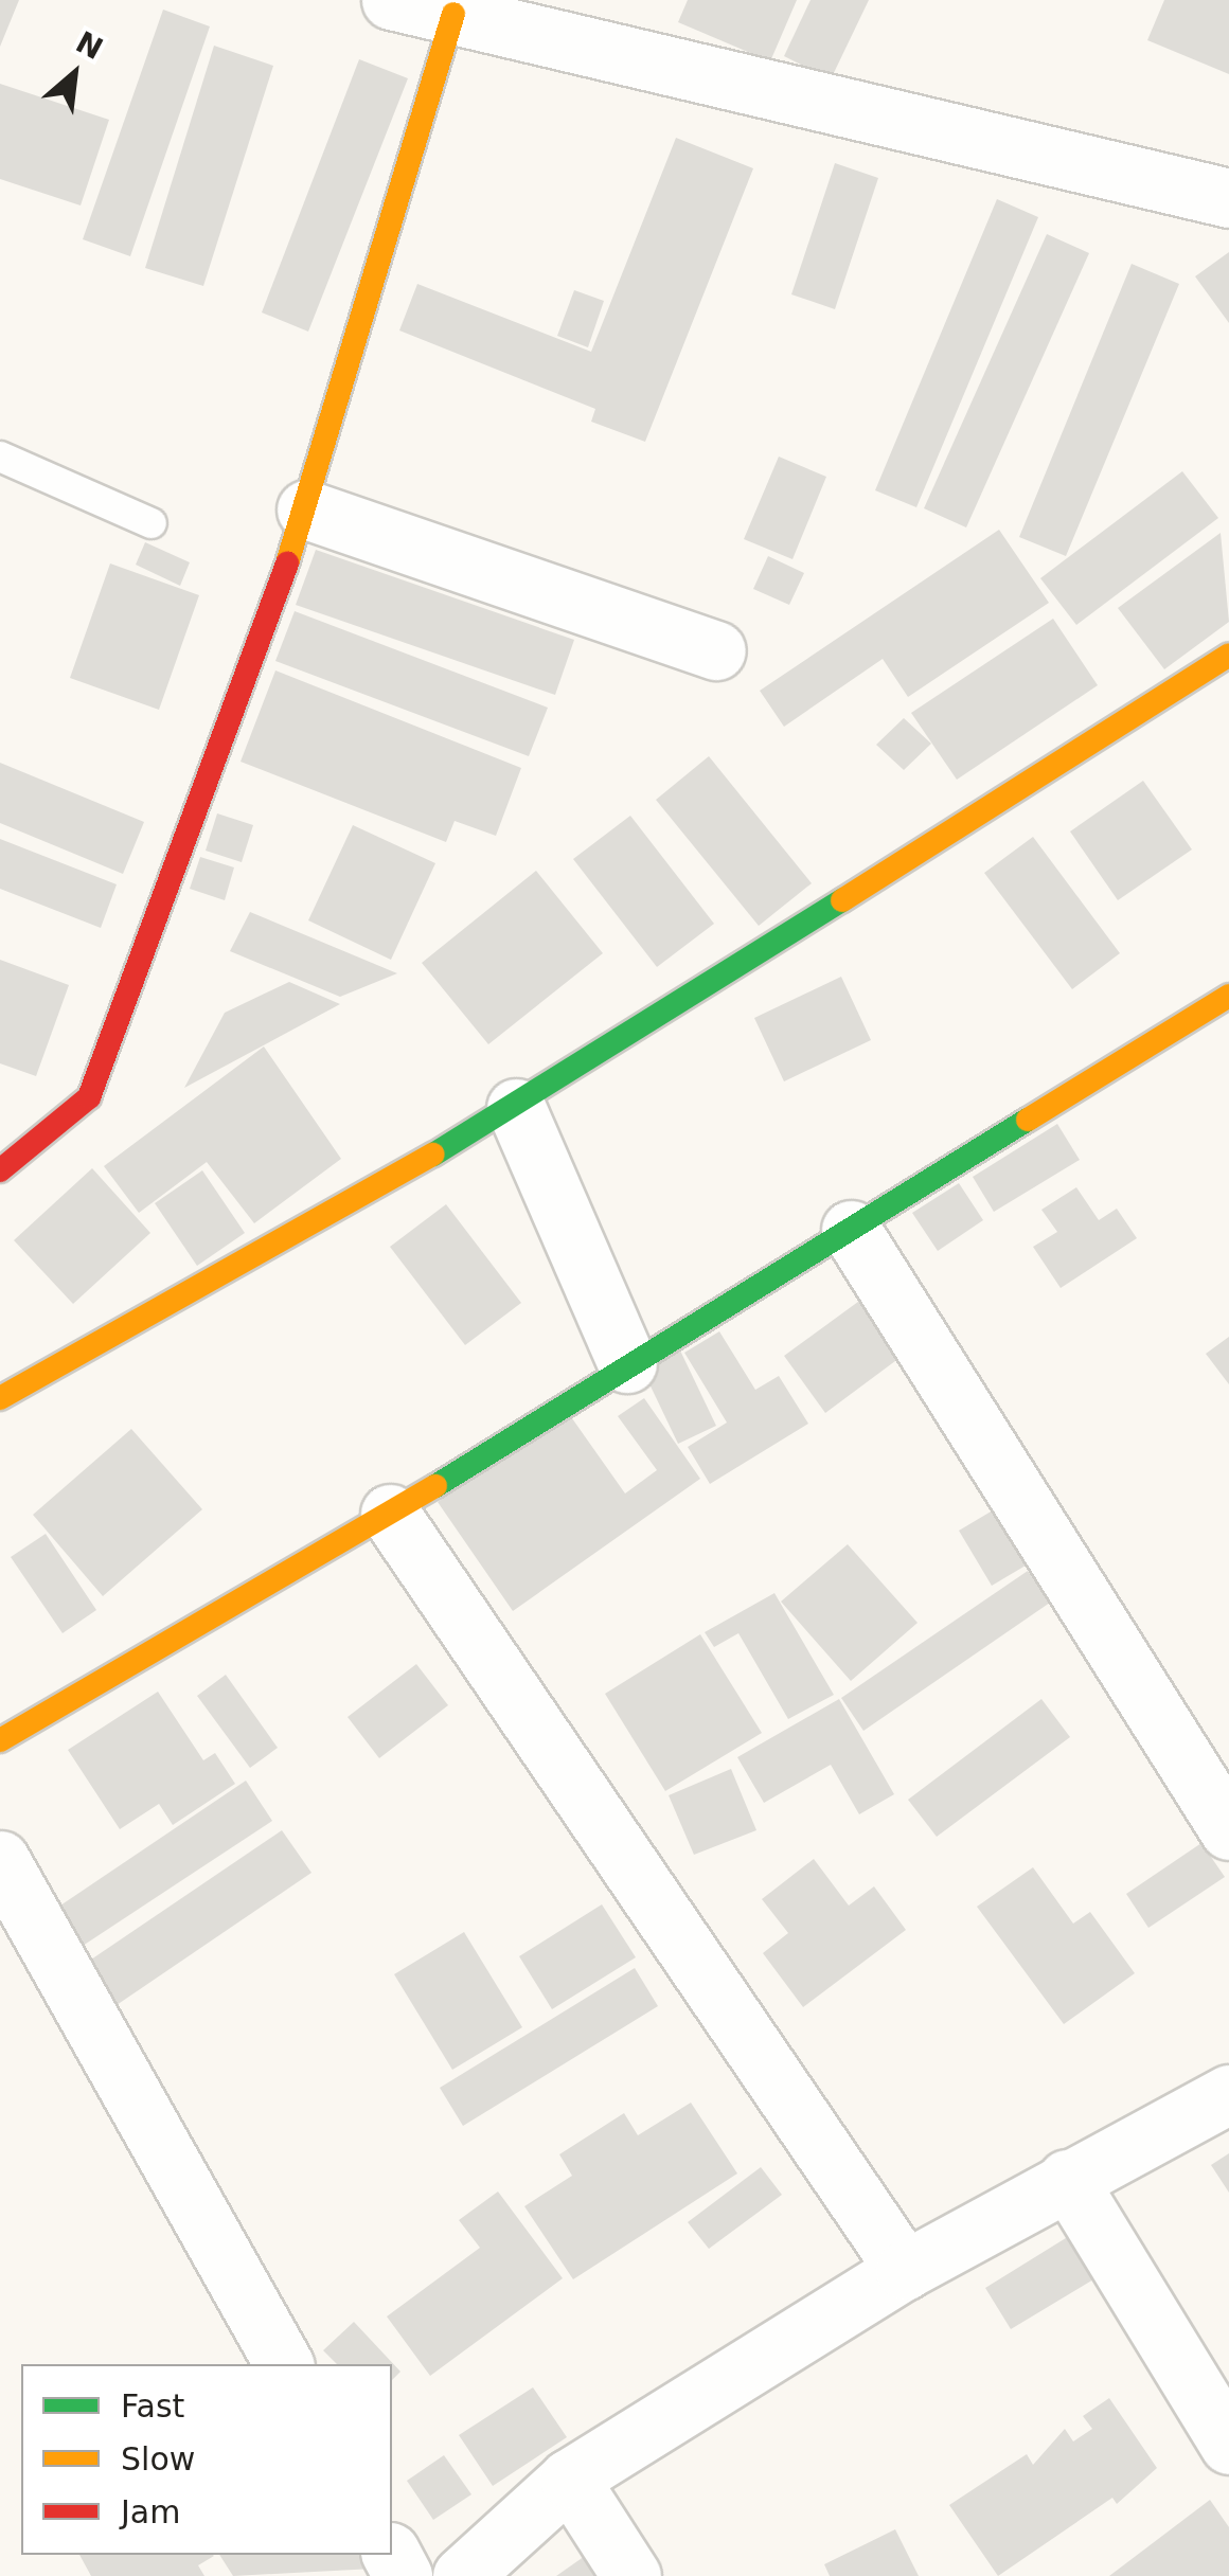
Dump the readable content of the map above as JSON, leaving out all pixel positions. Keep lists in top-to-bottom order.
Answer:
{
  "legend": ["Fast", "Slow", "Jam"],
  "north": "top right"
}
